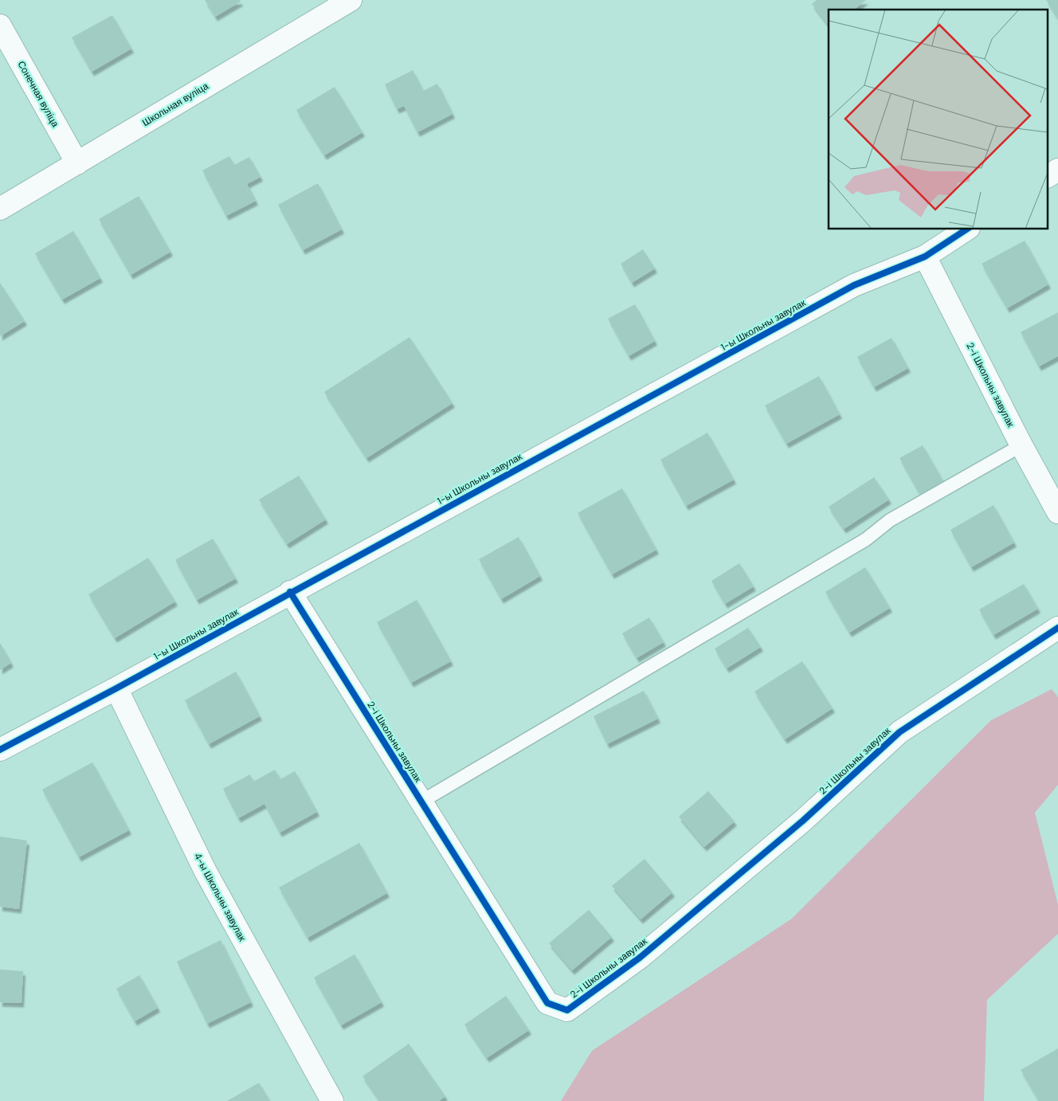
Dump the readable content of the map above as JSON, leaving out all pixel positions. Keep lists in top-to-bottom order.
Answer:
{
  "streets": {
    "street": [
      "Сонечная вуліца",
      "Школьная вуліца",
      "1-ы Школьны завулак",
      "2-і Школьны завулак",
      "4-ы Школьны завулак"
    ]
  },
  "crossings": [
    ["Сонечная вуліца", "Школьная вуліца"],
    ["1-ы Школьны завулак", "2-і Школьны завулак"],
    ["1-ы Школьны завулак", "4-ы Школьны завулак"]
  ]
}
